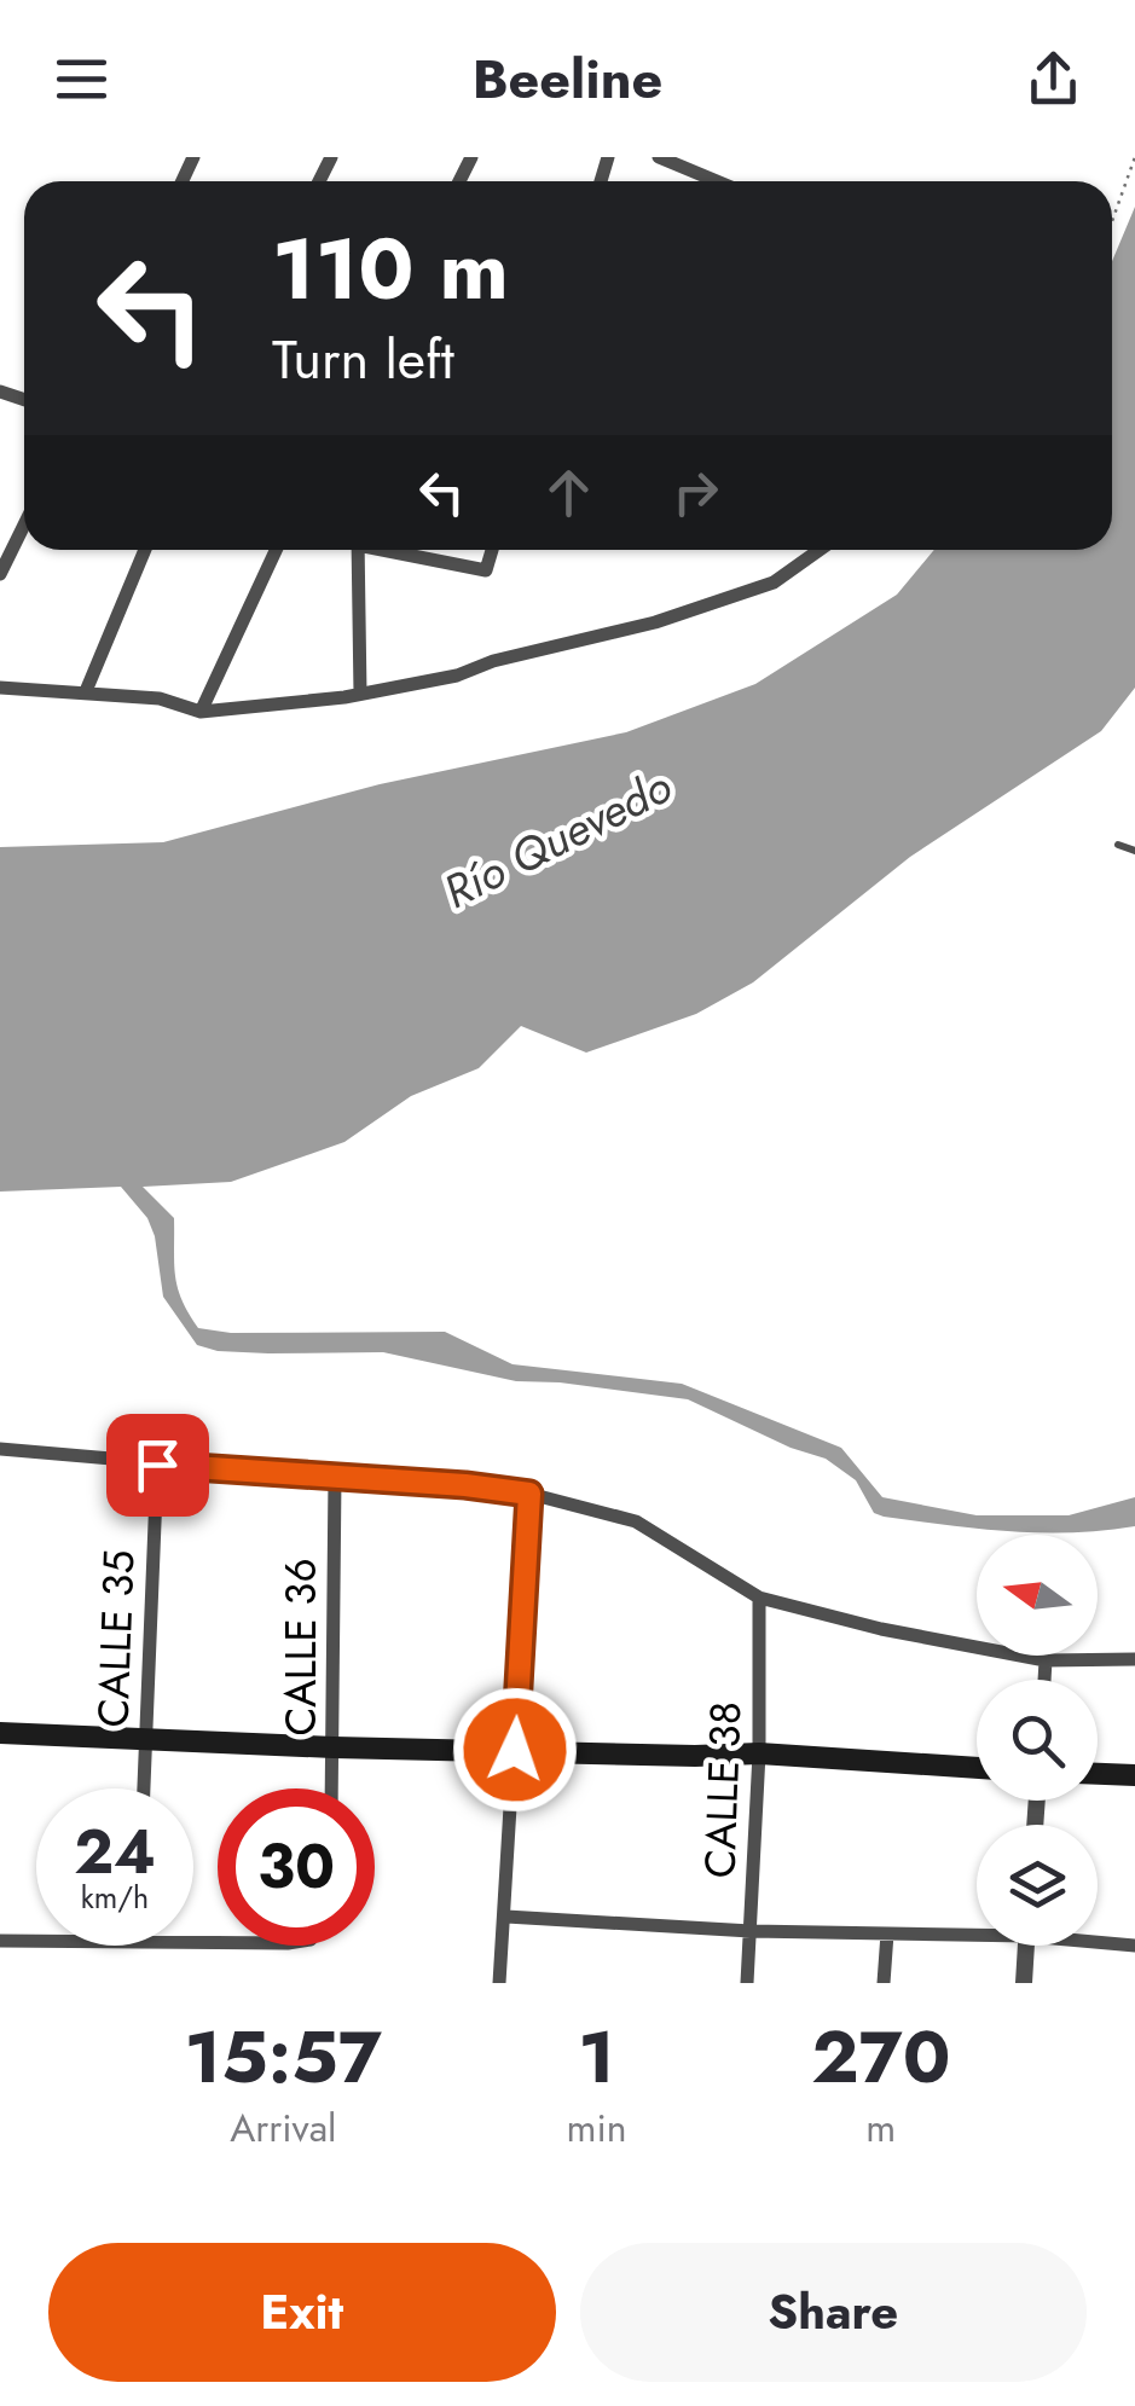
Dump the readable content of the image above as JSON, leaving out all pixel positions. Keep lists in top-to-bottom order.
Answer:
{
  "streets": {
    "street": ["CALLE 35", "CALLE 36", "CALLE 38"]
  },
  "water": ["Río Quevedo"],
  "north": "left",
  "page": {
    "header": "Beeline",
    "turn": ["110 m", "Turn left"],
    "speed": "24 km/h",
    "limit": "30",
    "eta": [
      "15:57",
      "Arrival",
      "1",
      "min",
      "270",
      "m"
    ],
    "buttons": ["Exit", "Share"]
  }
}
